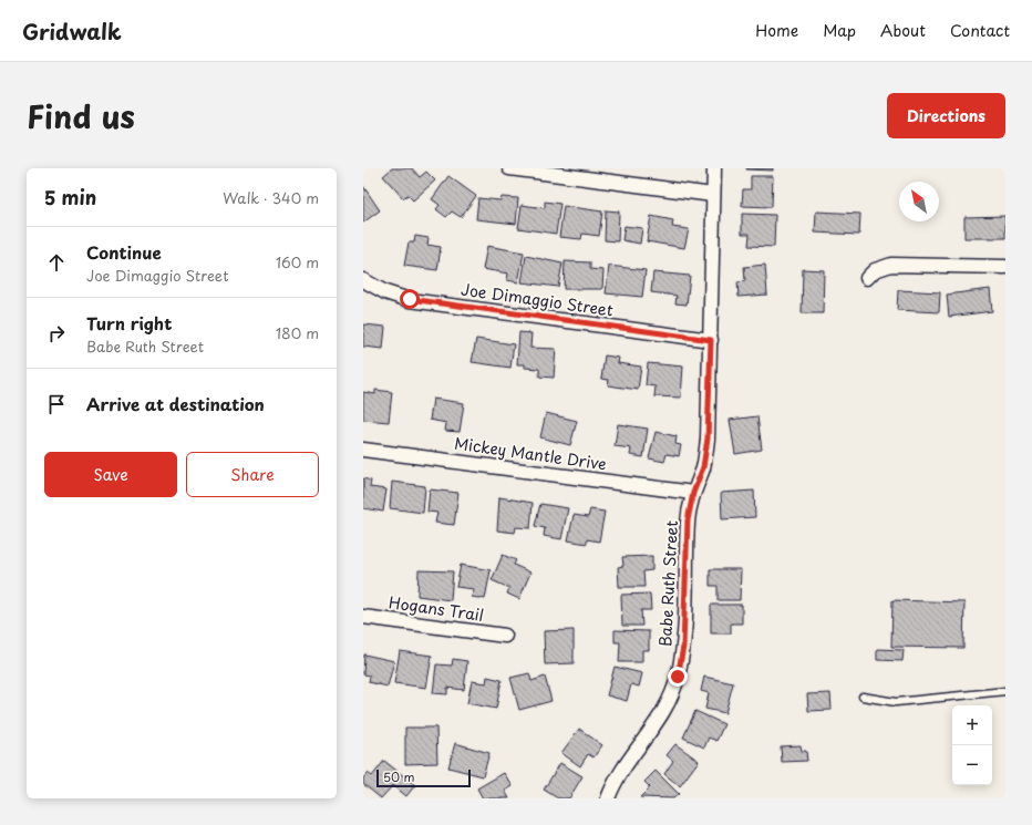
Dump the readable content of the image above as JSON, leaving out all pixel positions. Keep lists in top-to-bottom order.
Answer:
{
  "streets": {
    "street": [
      "Joe Dimaggio Street",
      "Mickey Mantle Drive",
      "Babe Ruth Street",
      "Hogans Trail"
    ]
  },
  "crossings": [
    ["Joe Dimaggio Street", "Babe Ruth Street"],
    ["Mickey Mantle Drive", "Babe Ruth Street"]
  ],
  "scale_bar": "50 m",
  "north": "top left",
  "page": {
    "header": "Gridwalk",
    "nav": [
      "Home",
      "Map",
      "About",
      "Contact"
    ],
    "title": "Find us",
    "buttons": [
      "Directions",
      ["Save", "Share"]
    ],
    "heading": ["5 min", "Walk · 340 m"],
    "list": [
      ["Continue", "Joe Dimaggio Street", "160 m"],
      ["Turn right", "Babe Ruth Street", "180 m"],
      "Arrive at destination"
    ],
    "map_buttons": ["+", "−"],
    "scale": "50 m"
  }
}
